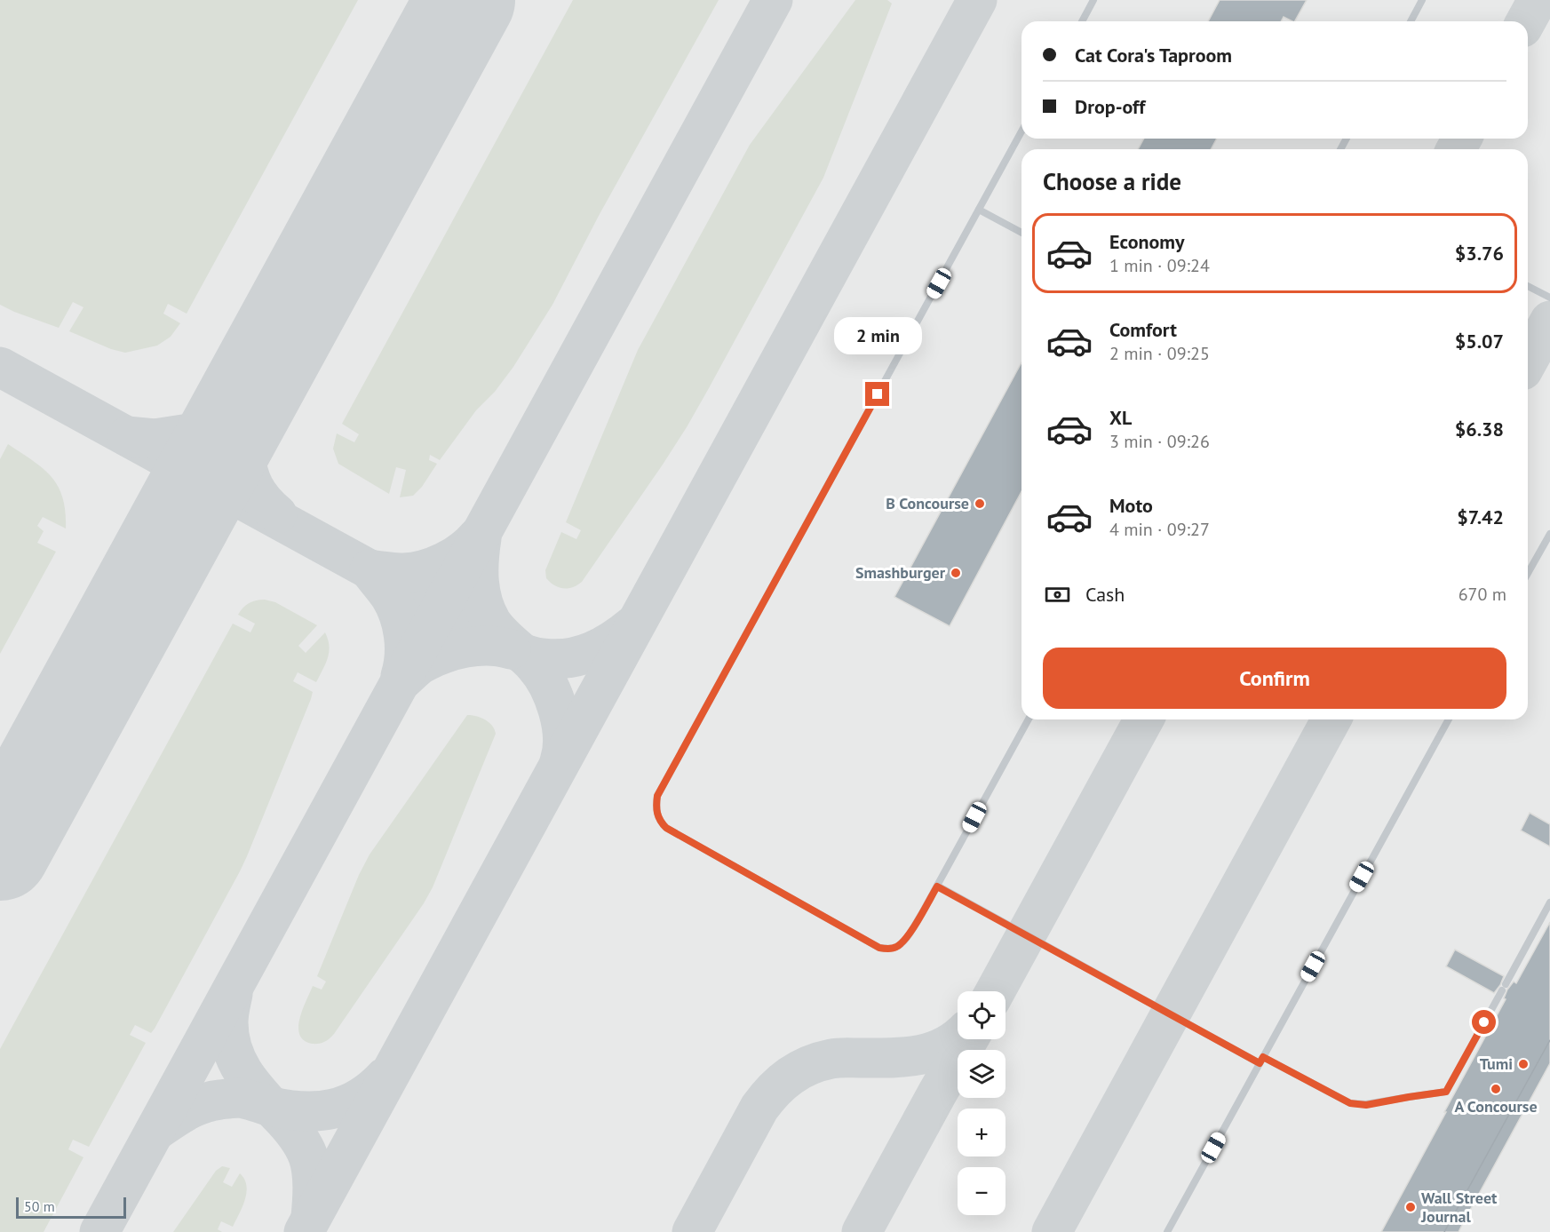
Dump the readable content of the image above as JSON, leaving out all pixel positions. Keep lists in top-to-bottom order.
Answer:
{
  "places": [
    "B Concourse",
    "Smashburger",
    "Tumi",
    "A Concourse",
    "Wall Street Journal"
  ],
  "scale_bar": "50 m",
  "page": {
    "banner": ["Cat Cora's Taproom", "Drop-off"],
    "heading": "Choose a ride",
    "list": [
      {
        "name": "Economy",
        "note": "1 min · 09:24",
        "value": "$3.76"
      },
      {
        "name": "Comfort",
        "note": "2 min · 09:25",
        "value": "$5.07"
      },
      {
        "name": "XL",
        "note": "3 min · 09:26",
        "value": "$6.38"
      },
      {
        "name": "Moto",
        "note": "4 min · 09:27",
        "value": "$7.42"
      }
    ],
    "bubble": "2 min",
    "pay": ["Cash", "670 m"],
    "buttons": "Confirm",
    "map_buttons": ["+", "−"],
    "scale": "50 m"
  }
}
